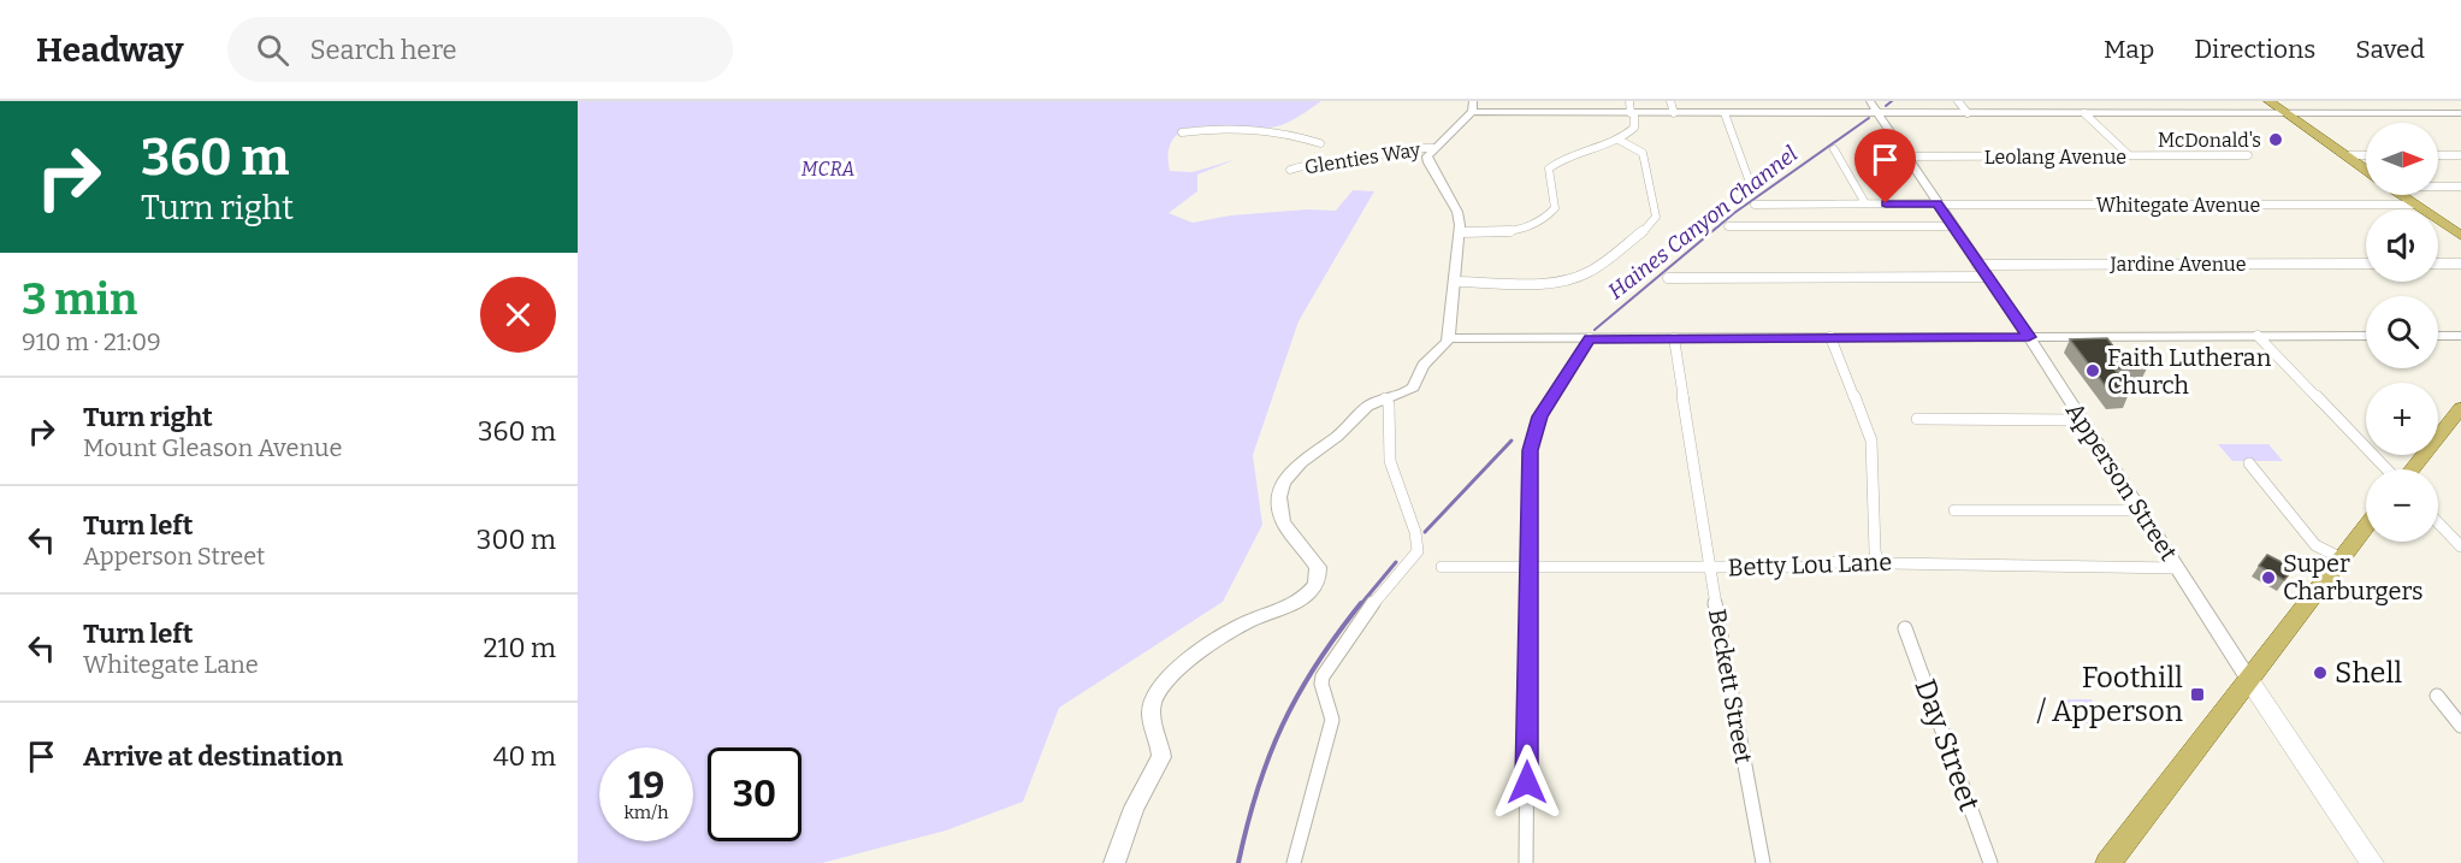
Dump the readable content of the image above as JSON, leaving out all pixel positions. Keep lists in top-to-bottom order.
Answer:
{
  "streets": {
    "main road": ["Apperson Street"],
    "street": [
      "Leolang Avenue",
      "Glenties Way",
      "Whitegate Avenue",
      "Jardine Avenue",
      "Betty Lou Lane",
      "Beckett Street",
      "Day Street"
    ]
  },
  "crossings": [
    ["Leolang Avenue", "Apperson Street"],
    ["Whitegate Avenue", "Apperson Street"],
    ["Jardine Avenue", "Apperson Street"],
    ["Apperson Street", "Betty Lou Lane"],
    ["Betty Lou Lane", "Beckett Street"]
  ],
  "water": ["Haines Canyon Channel"],
  "parks": ["MCRA"],
  "places": {
    "other": [
      "McDonald's",
      "Faith Lutheran Church",
      "Super Charburgers",
      "Shell"
    ],
    "transit": ["Foothill / Apperson"]
  },
  "north": "right",
  "page": {
    "header": "Headway",
    "search": "Search here",
    "nav": ["Map", "Directions", "Saved"],
    "turn": ["360 m", "Turn right"],
    "map_buttons": ["+", "−"],
    "heading": ["3 min", "910 m · 21:09"],
    "list": [
      {
        "name": "Turn right",
        "note": "Mount Gleason Avenue",
        "value": "360 m"
      },
      {
        "name": "Turn left",
        "note": "Apperson Street",
        "value": "300 m"
      },
      {
        "name": "Turn left",
        "note": "Whitegate Lane",
        "value": "210 m"
      },
      {
        "name": "Arrive at destination",
        "value": "40 m"
      }
    ],
    "speed": "19 km/h",
    "limit": "30"
  }
}
